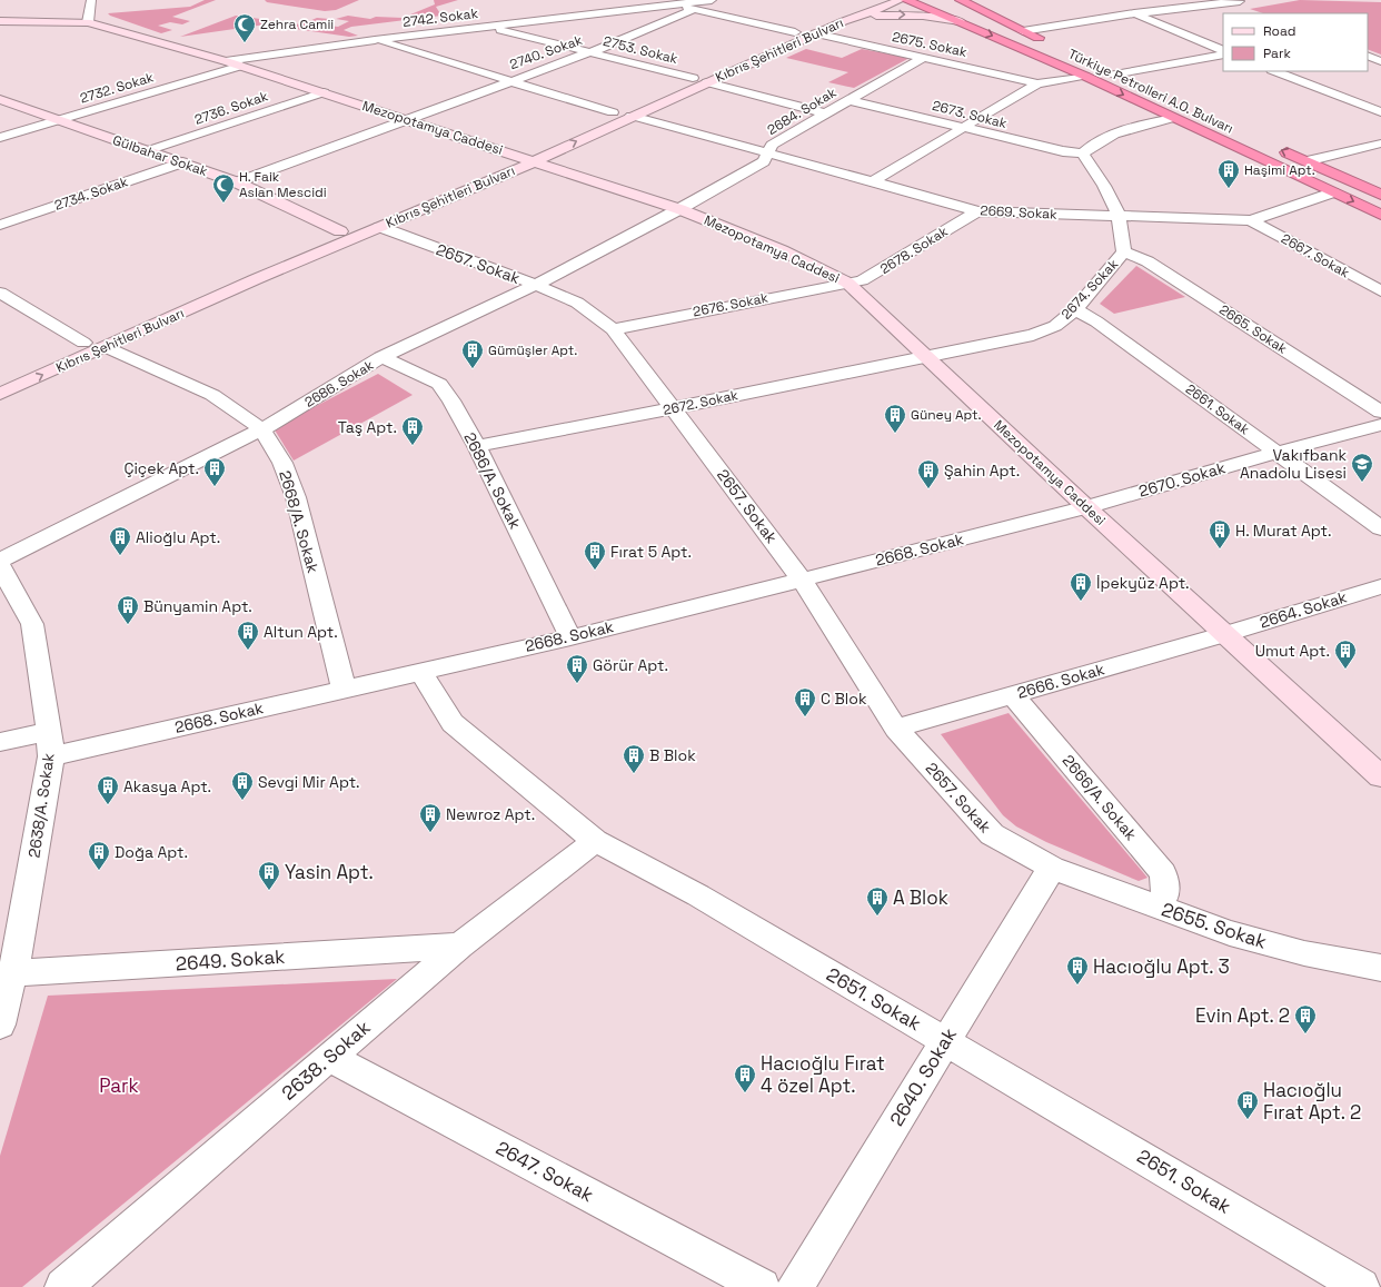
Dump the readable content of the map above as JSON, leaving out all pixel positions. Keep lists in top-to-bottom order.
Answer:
{
  "streets": {
    "highway": ["Türkiye Petrolleri A.O. Bulvarı"],
    "main road": ["Kıbrıs Şehitleri Bulvarı", "Mezopotamya Caddesi", "Gülbahar Sokak"],
    "street": [
      "2742. Sokak",
      "2675. Sokak",
      "2753. Sokak",
      "2740. Sokak",
      "2732. Sokak",
      "2736. Sokak",
      "2684. Sokak",
      "2673. Sokak",
      "2734. Sokak",
      "2669. Sokak",
      "2678. Sokak",
      "2667. Sokak",
      "2657. Sokak",
      "2674. Sokak",
      "2676. Sokak",
      "2665. Sokak",
      "2686. Sokak",
      "2672. Sokak",
      "2661. Sokak",
      "2670. Sokak",
      "2686/A. Sokak",
      "2668/A. Sokak",
      "2668. Sokak",
      "2664. Sokak",
      "2666. Sokak",
      "2666/A. Sokak",
      "2638/A. Sokak",
      "2655. Sokak",
      "2649. Sokak",
      "2651. Sokak",
      "2638. Sokak",
      "2640. Sokak",
      "2647. Sokak"
    ]
  },
  "crossings": [
    ["2742. Sokak", "2753. Sokak"],
    ["2742. Sokak", "Mezopotamya Caddesi"],
    ["2675. Sokak", "Kıbrıs Şehitleri Bulvarı"],
    ["2675. Sokak", "2684. Sokak"],
    ["2753. Sokak", "Kıbrıs Şehitleri Bulvarı"],
    ["2753. Sokak", "2740. Sokak"],
    ["Kıbrıs Şehitleri Bulvarı", "Mezopotamya Caddesi"],
    ["Kıbrıs Şehitleri Bulvarı", "Gülbahar Sokak"],
    ["Kıbrıs Şehitleri Bulvarı", "2669. Sokak"],
    ["Kıbrıs Şehitleri Bulvarı", "2657. Sokak"],
    ["Kıbrıs Şehitleri Bulvarı", "2668/A. Sokak"],
    ["2740. Sokak", "Mezopotamya Caddesi"],
    ["2740. Sokak", "Gülbahar Sokak"],
    ["2732. Sokak", "Mezopotamya Caddesi"],
    ["2732. Sokak", "Gülbahar Sokak"],
    ["Türkiye Petrolleri A.O. Bulvarı", "2669. Sokak"],
    ["2736. Sokak", "Mezopotamya Caddesi"],
    ["2736. Sokak", "Gülbahar Sokak"],
    ["2684. Sokak", "2673. Sokak"],
    ["2684. Sokak", "Mezopotamya Caddesi"],
    ["2684. Sokak", "2669. Sokak"],
    ["2684. Sokak", "2686. Sokak"],
    ["2673. Sokak", "2674. Sokak"],
    ["Mezopotamya Caddesi", "2678. Sokak"],
    ["Mezopotamya Caddesi", "2674. Sokak"],
    ["Mezopotamya Caddesi", "2676. Sokak"],
    ["Mezopotamya Caddesi", "2686. Sokak"],
    ["Mezopotamya Caddesi", "2672. Sokak"],
    ["Mezopotamya Caddesi", "2670. Sokak"],
    ["Mezopotamya Caddesi", "2668. Sokak"],
    ["Mezopotamya Caddesi", "2664. Sokak"],
    ["Mezopotamya Caddesi", "2666. Sokak"],
    ["Gülbahar Sokak", "2734. Sokak"],
    ["2669. Sokak", "2678. Sokak"],
    ["2669. Sokak", "2667. Sokak"],
    ["2669. Sokak", "2674. Sokak"],
    ["2678. Sokak", "2676. Sokak"],
    ["2657. Sokak", "2676. Sokak"],
    ["2657. Sokak", "2686. Sokak"],
    ["2657. Sokak", "2672. Sokak"],
    ["2657. Sokak", "2668. Sokak"],
    ["2657. Sokak", "2666. Sokak"],
    ["2657. Sokak", "2655. Sokak"],
    ["2657. Sokak", "2640. Sokak"],
    ["2674. Sokak", "2665. Sokak"],
    ["2674. Sokak", "2672. Sokak"],
    ["2674. Sokak", "2661. Sokak"],
    ["2686. Sokak", "2686/A. Sokak"],
    ["2686. Sokak", "2668/A. Sokak"],
    ["2672. Sokak", "2686/A. Sokak"],
    ["2661. Sokak", "2670. Sokak"],
    ["2670. Sokak", "2668. Sokak"],
    ["2686/A. Sokak", "2668. Sokak"],
    ["2668/A. Sokak", "2668. Sokak"],
    ["2668. Sokak", "2638/A. Sokak"],
    ["2668. Sokak", "2651. Sokak"],
    ["2664. Sokak", "2666. Sokak"],
    ["2666. Sokak", "2666/A. Sokak"],
    ["2666/A. Sokak", "2655. Sokak"],
    ["2638/A. Sokak", "2649. Sokak"],
    ["2655. Sokak", "2640. Sokak"],
    ["2649. Sokak", "2638. Sokak"],
    ["2651. Sokak", "2638. Sokak"],
    ["2651. Sokak", "2640. Sokak"],
    ["2638. Sokak", "2647. Sokak"]
  ],
  "parks": ["Park"],
  "places": {
    "mosque": ["Zehra Camii", "H. Faik Aslan Mescidi"],
    "building": [
      "Haşimi Apt.",
      "Gümüşler Apt.",
      "Güney Apt.",
      "Taş Apt.",
      "Çiçek Apt.",
      "Şahin Apt.",
      "H. Murat Apt.",
      "Alioğlu Apt.",
      "Fırat 5 Apt.",
      "İpekyüz Apt.",
      "Bünyamin Apt.",
      "Altun Apt.",
      "Umut Apt.",
      "Görür Apt.",
      "C Blok",
      "B Blok",
      "Sevgi Mir Apt.",
      "Akasya Apt.",
      "Newroz Apt.",
      "Doğa Apt.",
      "Yasin Apt.",
      "A Blok",
      "Hacıoğlu Apt. 3",
      "Evin Apt. 2",
      "Hacıoğlu Fırat 4 özel Apt.",
      "Hacıoğlu Fırat Apt. 2"
    ],
    "school or university": ["Vakıfbank Anadolu Lisesi"]
  },
  "legend": ["Road", "Park"]
}
